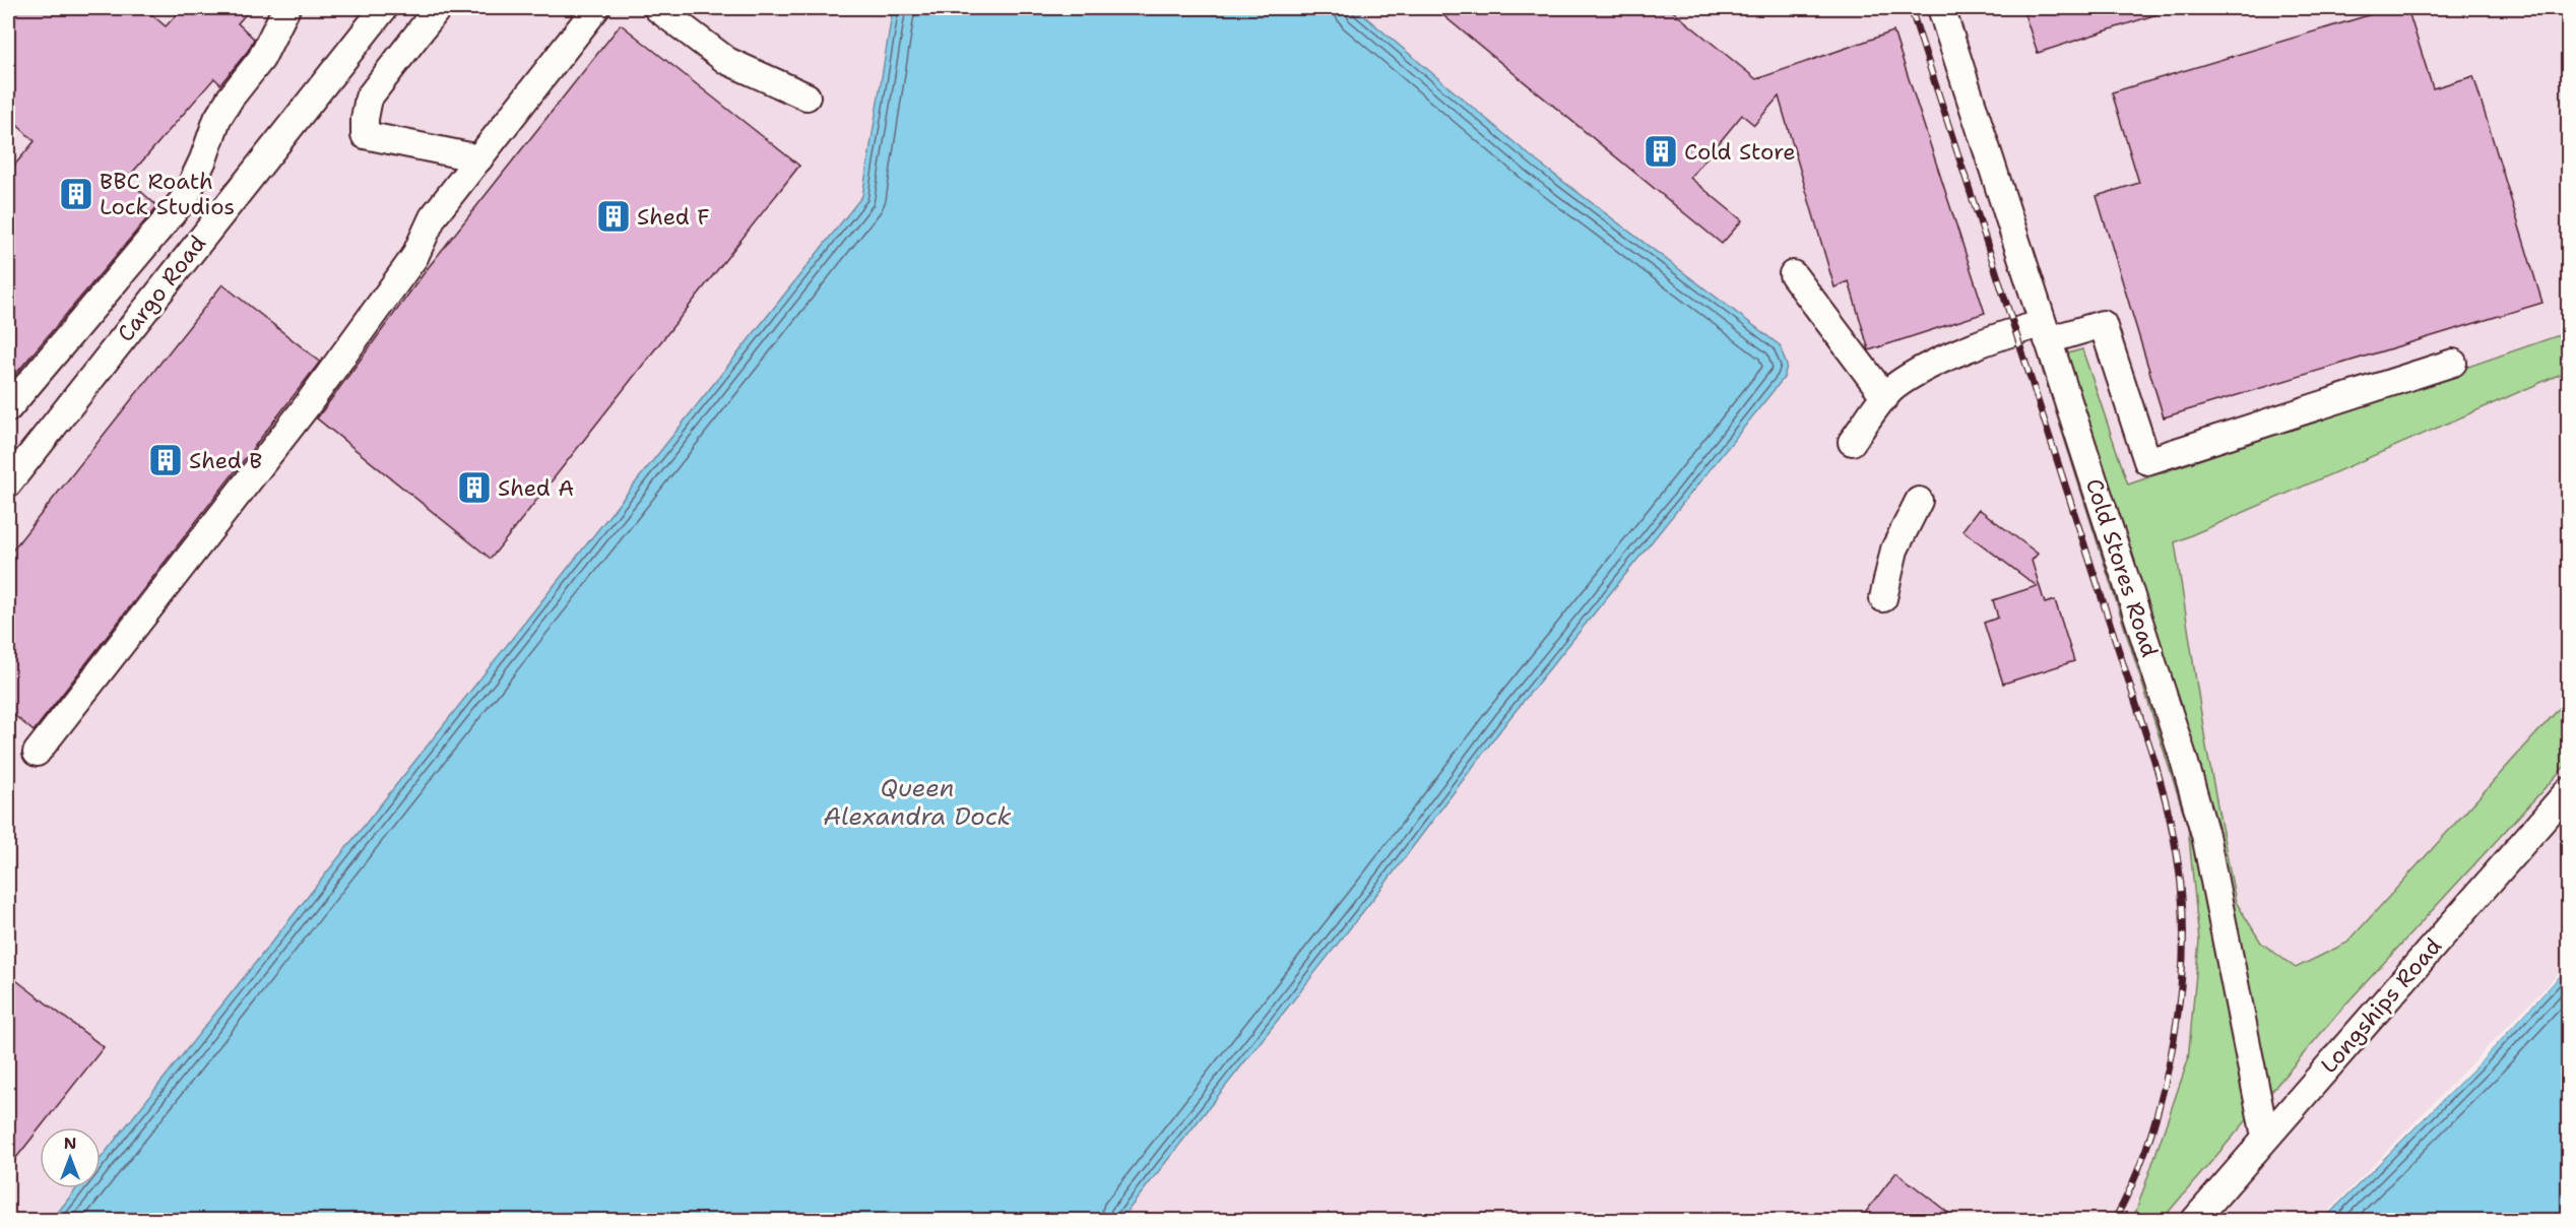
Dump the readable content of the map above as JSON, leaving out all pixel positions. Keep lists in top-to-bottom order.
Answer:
{
  "streets": {
    "street": ["Cargo Road", "Cold Stores Road", "Longships Road"]
  },
  "crossings": [
    ["Cold Stores Road", "Longships Road"]
  ],
  "water": ["Queen Alexandra Dock"],
  "places": {
    "building": [
      "Cold Store",
      "BBC Roath Lock Studios",
      "Shed F",
      "Shed B",
      "Shed A"
    ]
  },
  "north": "top"
}
